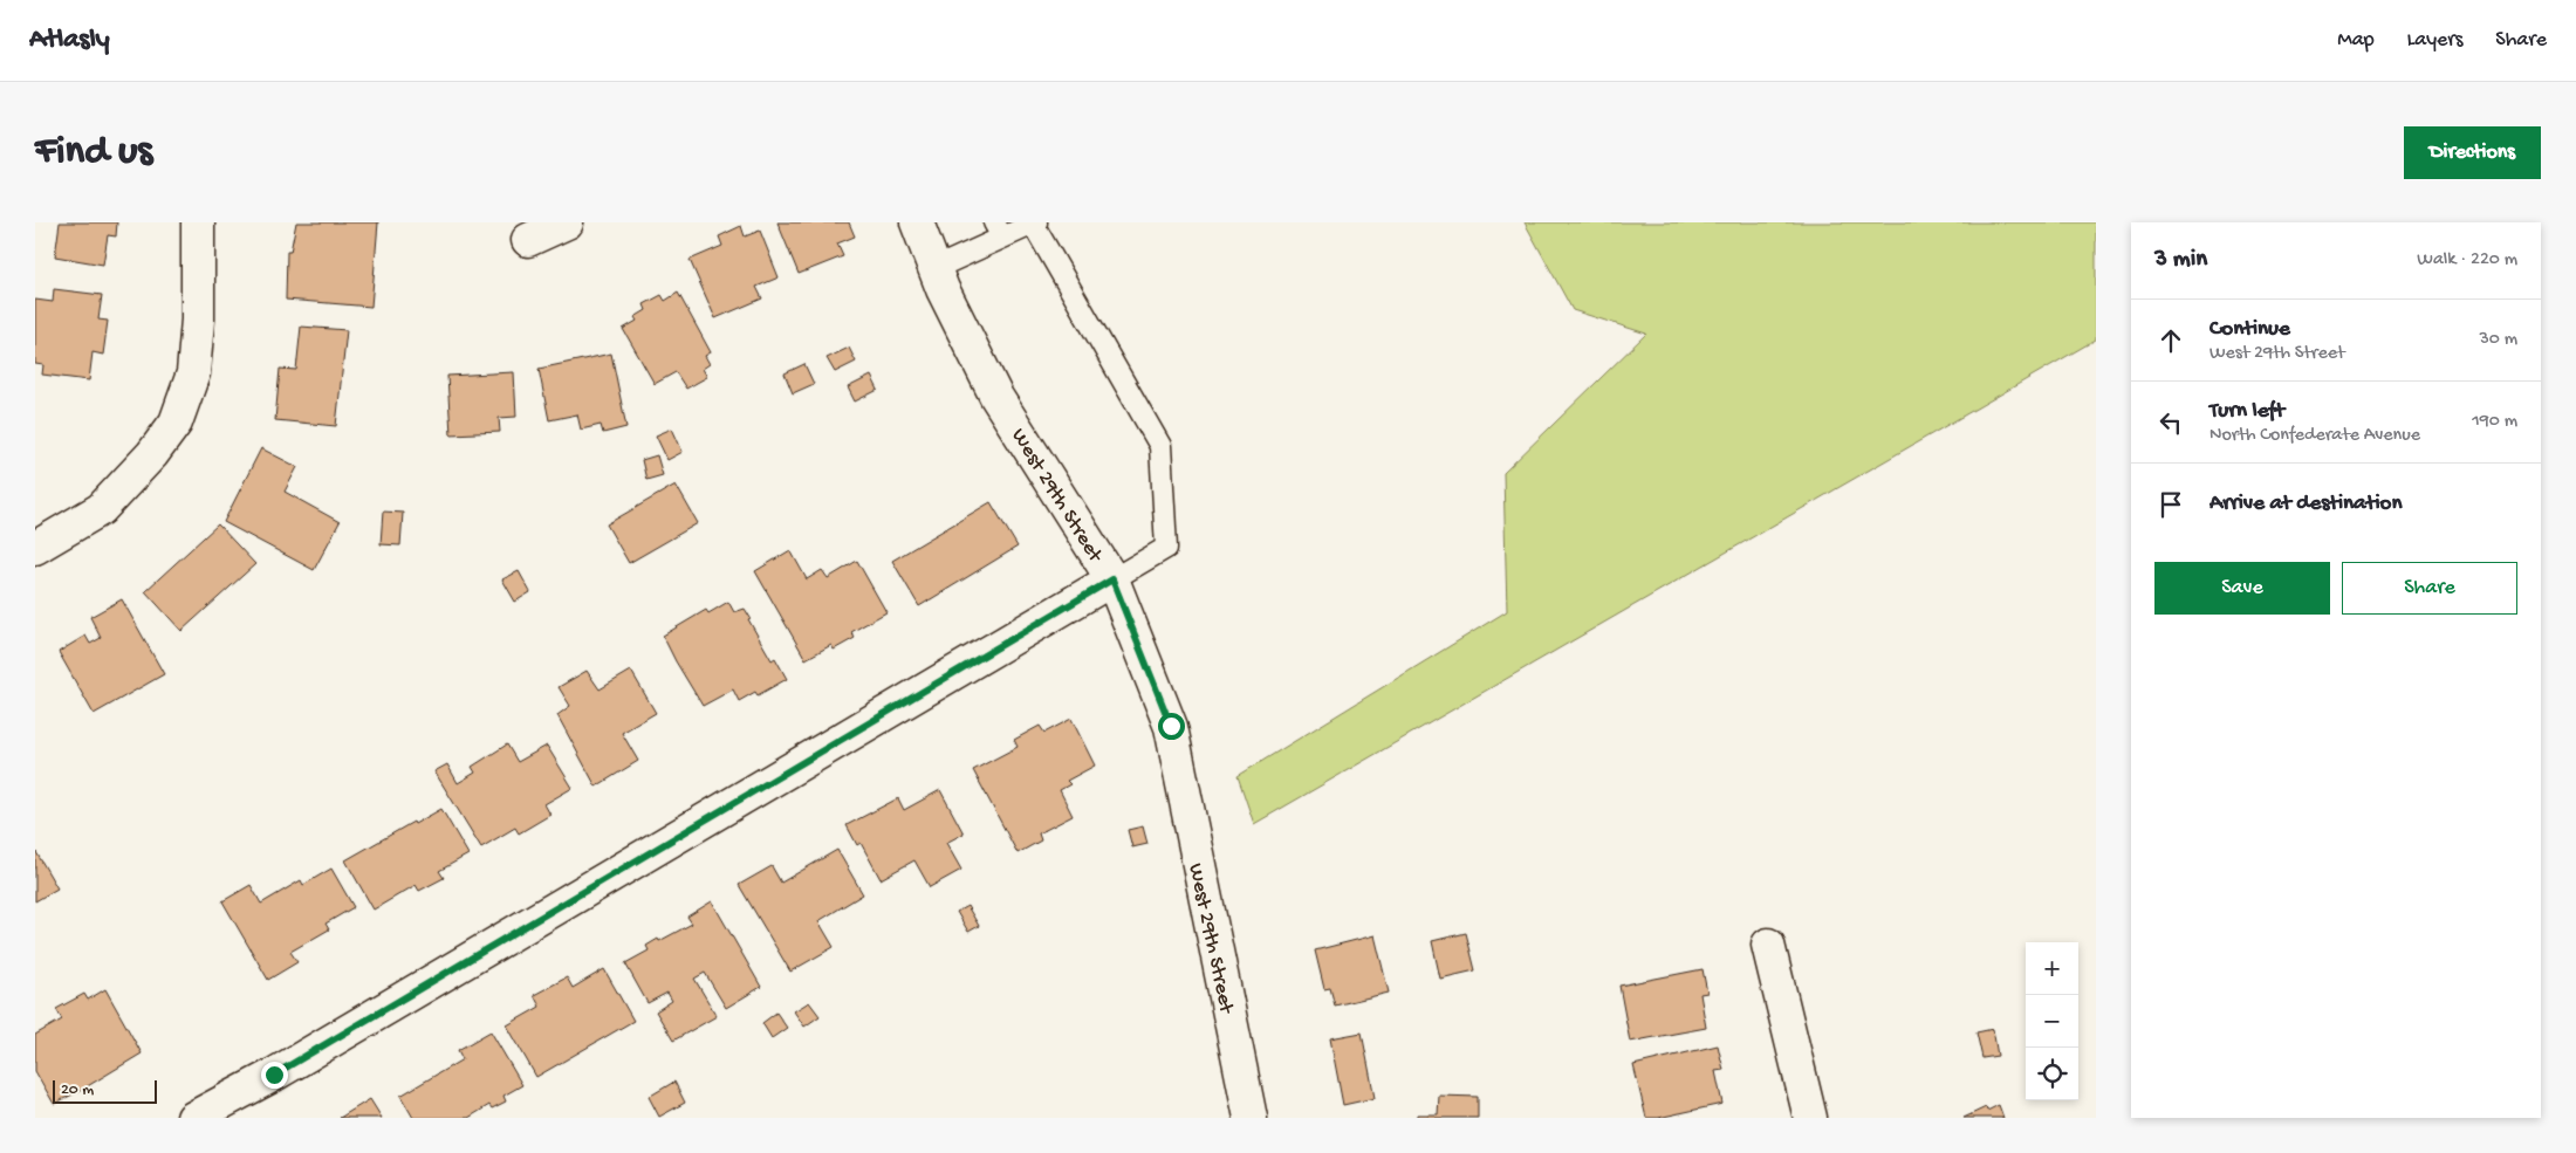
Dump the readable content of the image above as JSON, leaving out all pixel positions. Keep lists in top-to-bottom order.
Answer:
{
  "streets": {
    "street": ["West 29th Street"]
  },
  "scale_bar": "20 m",
  "page": {
    "header": "Atlasly",
    "nav": ["Map", "Layers", "Share"],
    "buttons": [
      "Directions",
      ["Save", "Share"]
    ],
    "title": "Find us",
    "heading": ["3 min", "Walk · 220 m"],
    "list": [
      ["Continue", "West 29th Street", "30 m"],
      ["Turn left", "North Confederate Avenue", "190 m"],
      "Arrive at destination"
    ],
    "map_buttons": ["+", "−"],
    "scale": "20 m"
  }
}
